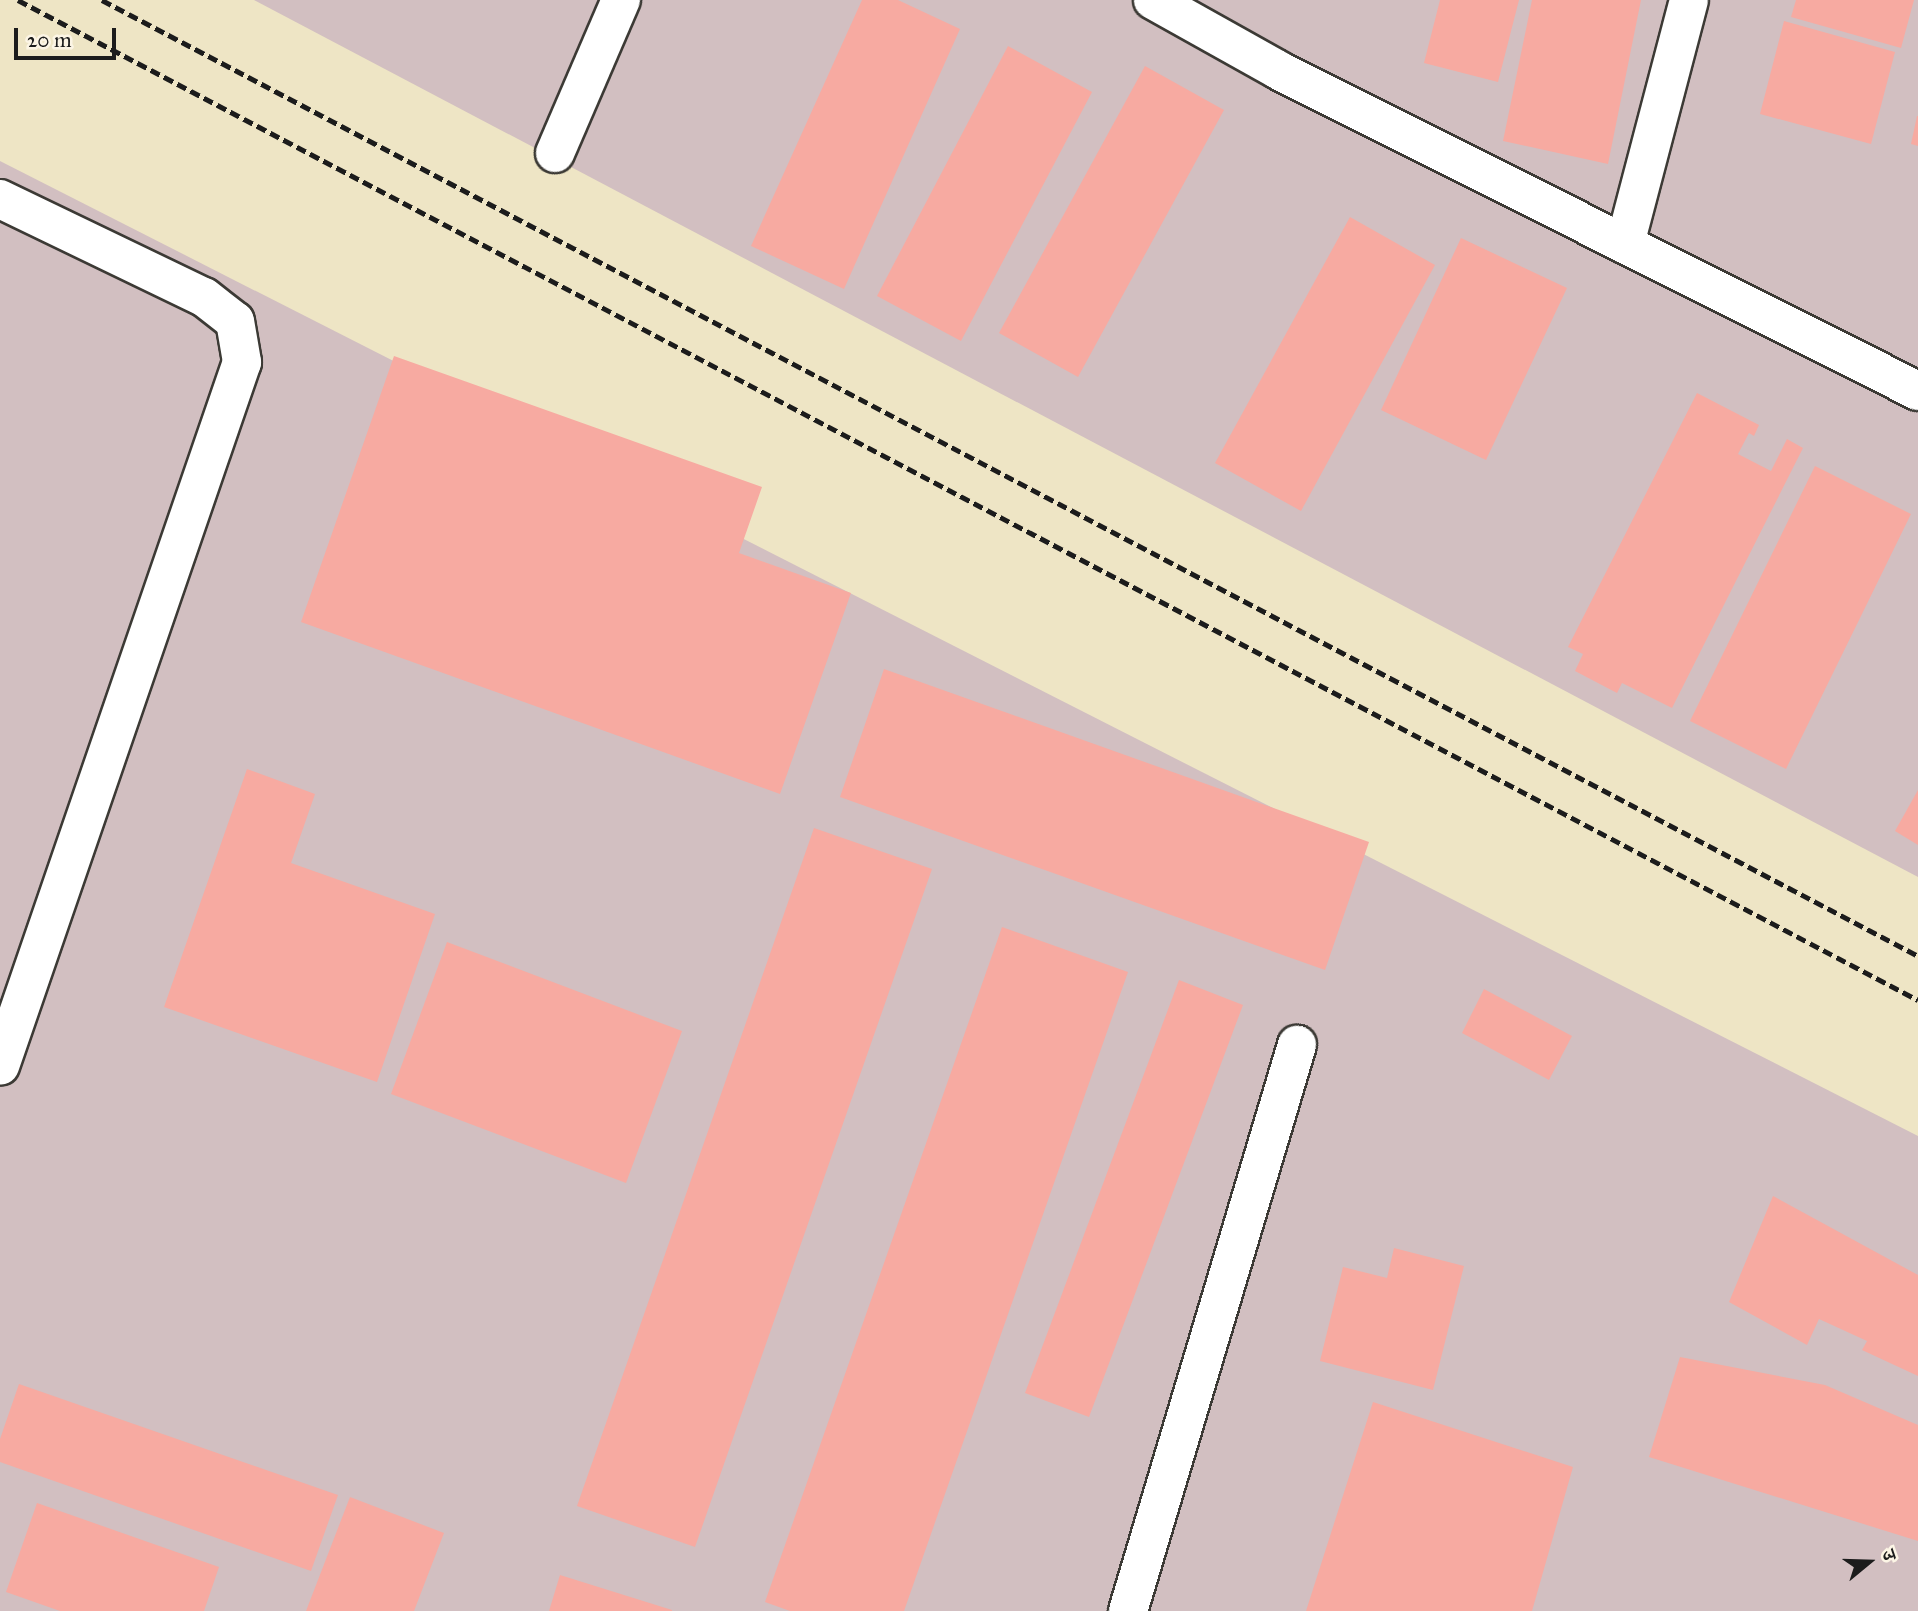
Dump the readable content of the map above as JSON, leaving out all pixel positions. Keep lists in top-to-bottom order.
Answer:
{
  "scale_bar": "20 m",
  "north": "right"
}
